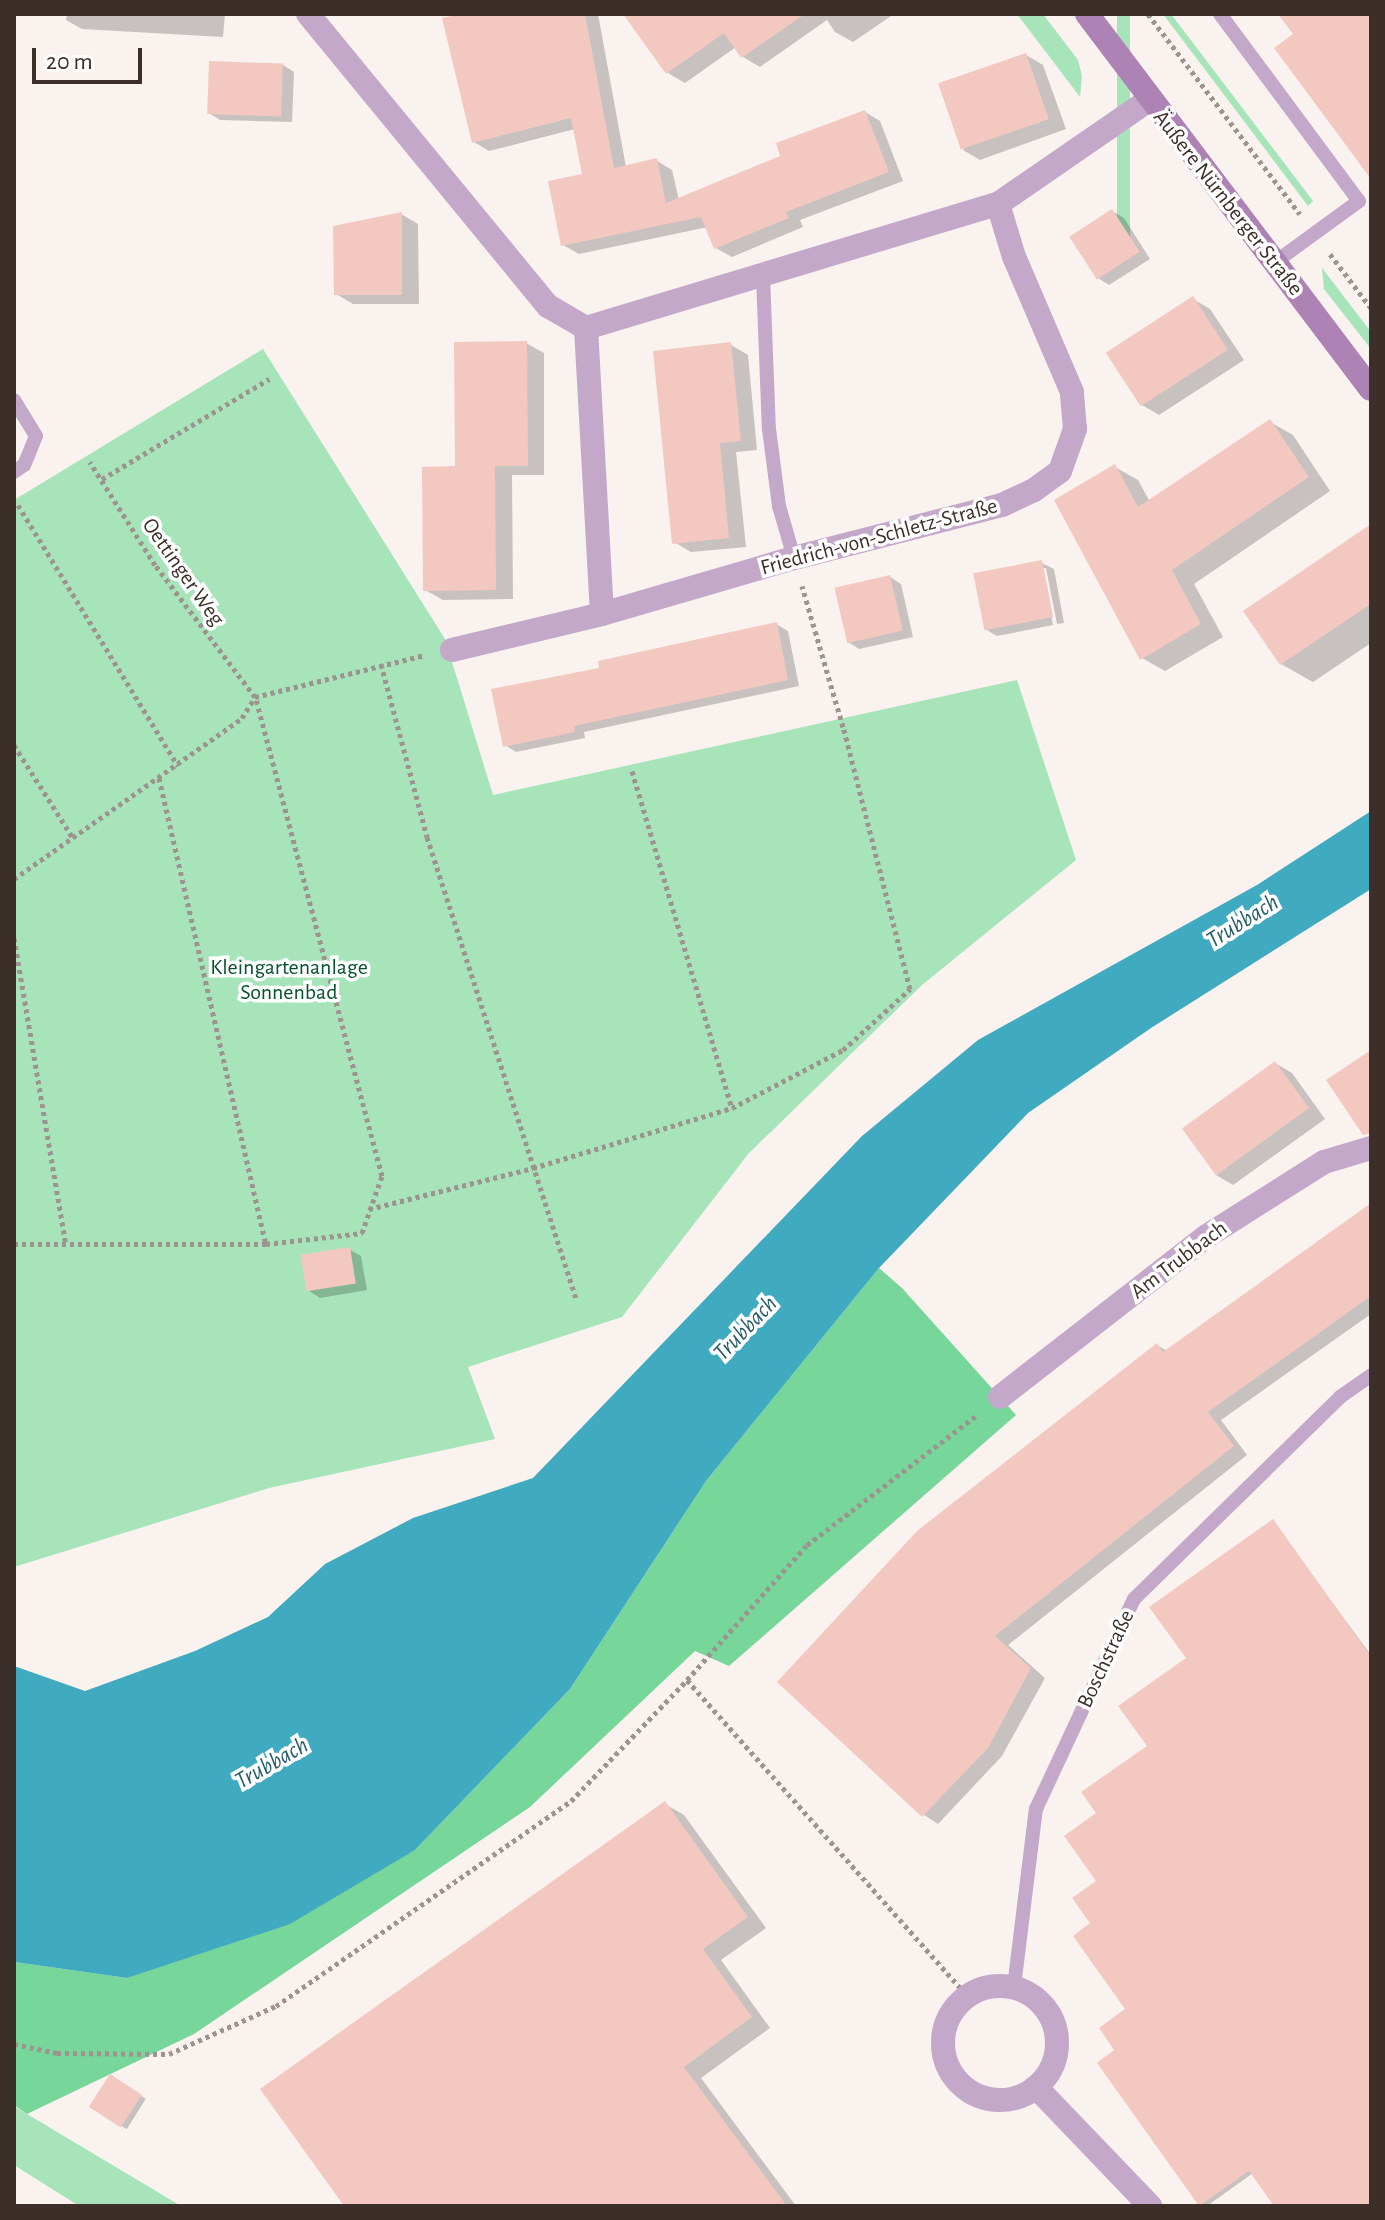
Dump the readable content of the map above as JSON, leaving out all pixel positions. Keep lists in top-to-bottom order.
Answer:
{
  "streets": {
    "main road": ["Äußere Nürnberger Straße"],
    "street": ["Friedrich-von-Schletz-Straße", "Am Trubbach"],
    "lane": ["Boschstraße"],
    "path": ["Oettinger Weg"]
  },
  "water": ["Trubbach"],
  "parks": ["Kleingartenanlage Sonnenbad"],
  "scale_bar": "20 m"
}
